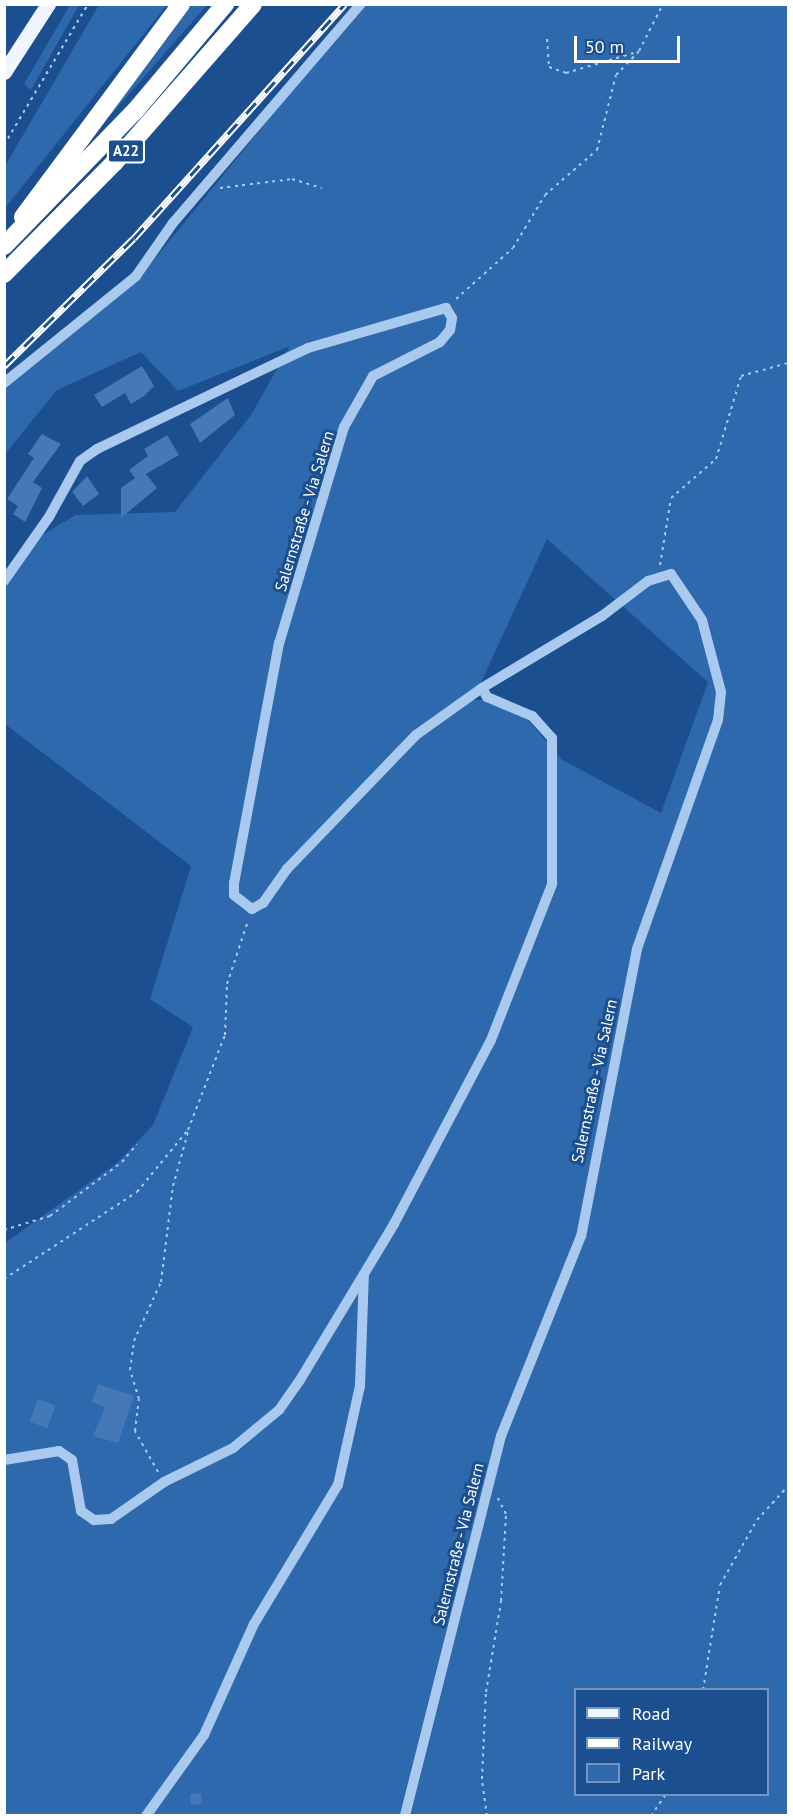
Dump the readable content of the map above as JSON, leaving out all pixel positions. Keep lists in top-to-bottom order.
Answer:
{
  "streets": {
    "highway": ["A22"],
    "street": ["Salernstraße - Via Salern"]
  },
  "legend": ["Road", "Railway", "Park"],
  "scale_bar": "50 m"
}
